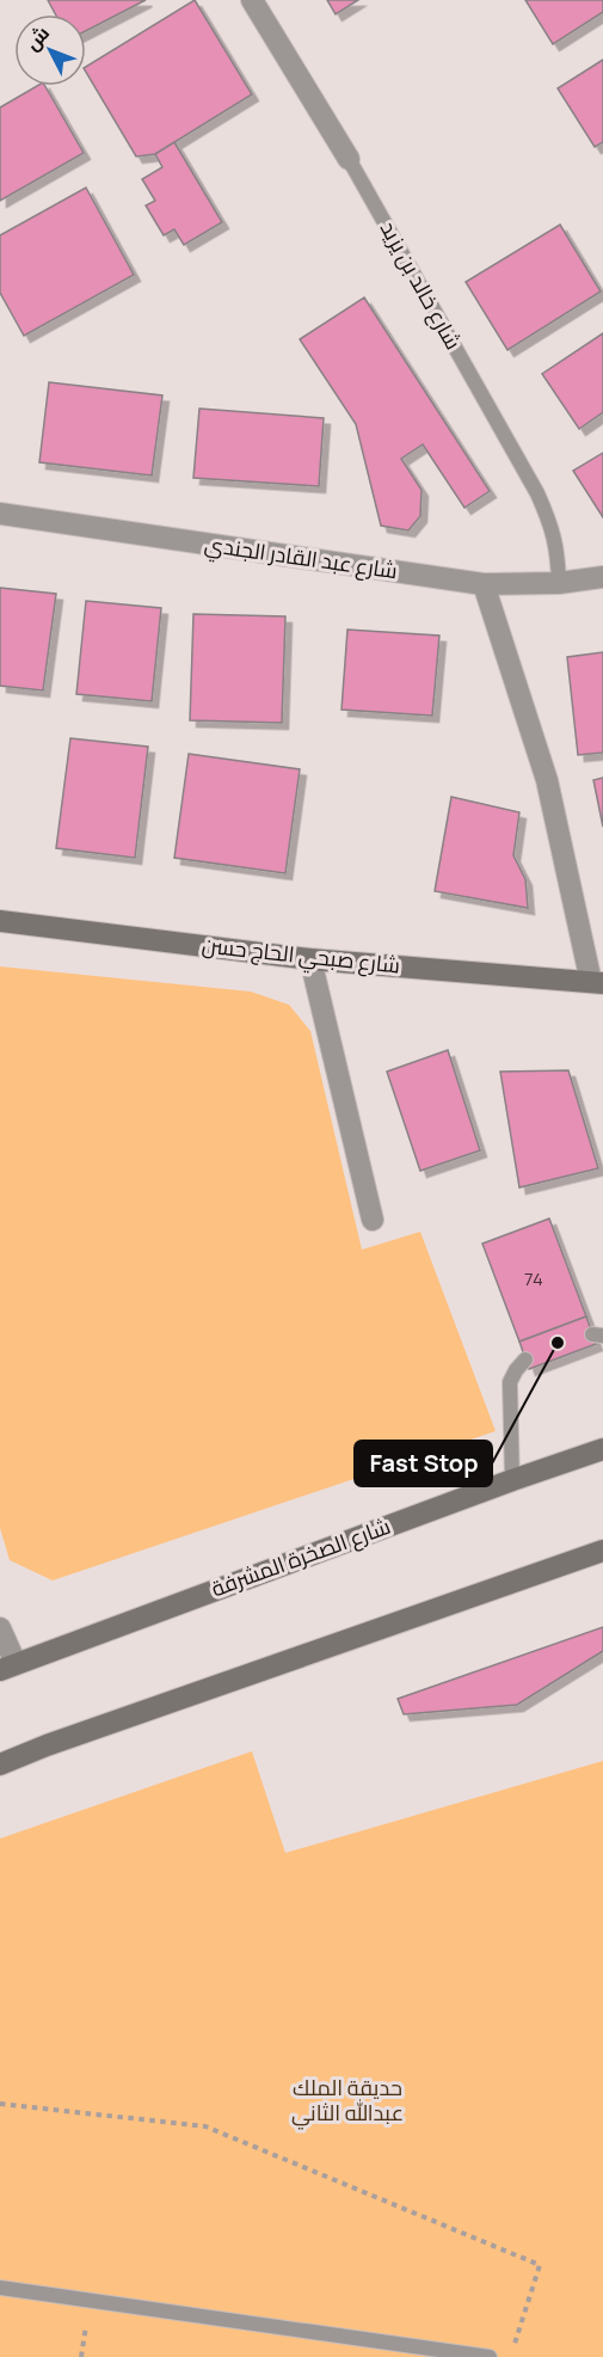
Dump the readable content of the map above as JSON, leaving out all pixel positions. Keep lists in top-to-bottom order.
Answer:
{
  "streets": {
    "main road": ["شارع صبحي الحاج حسن", "شارع الصخرة المشرفة"],
    "street": ["شارع خالد بن يزيد", "شارع عبد القادر الجندي"]
  },
  "crossings": [
    ["شارع خالد بن يزيد", "شارع عبد القادر الجندي"]
  ],
  "parks": ["حديقة الملك عبدالله الثاني"],
  "places": ["Fast Stop"],
  "house_numbers": ["74"],
  "north": "top left"
}
